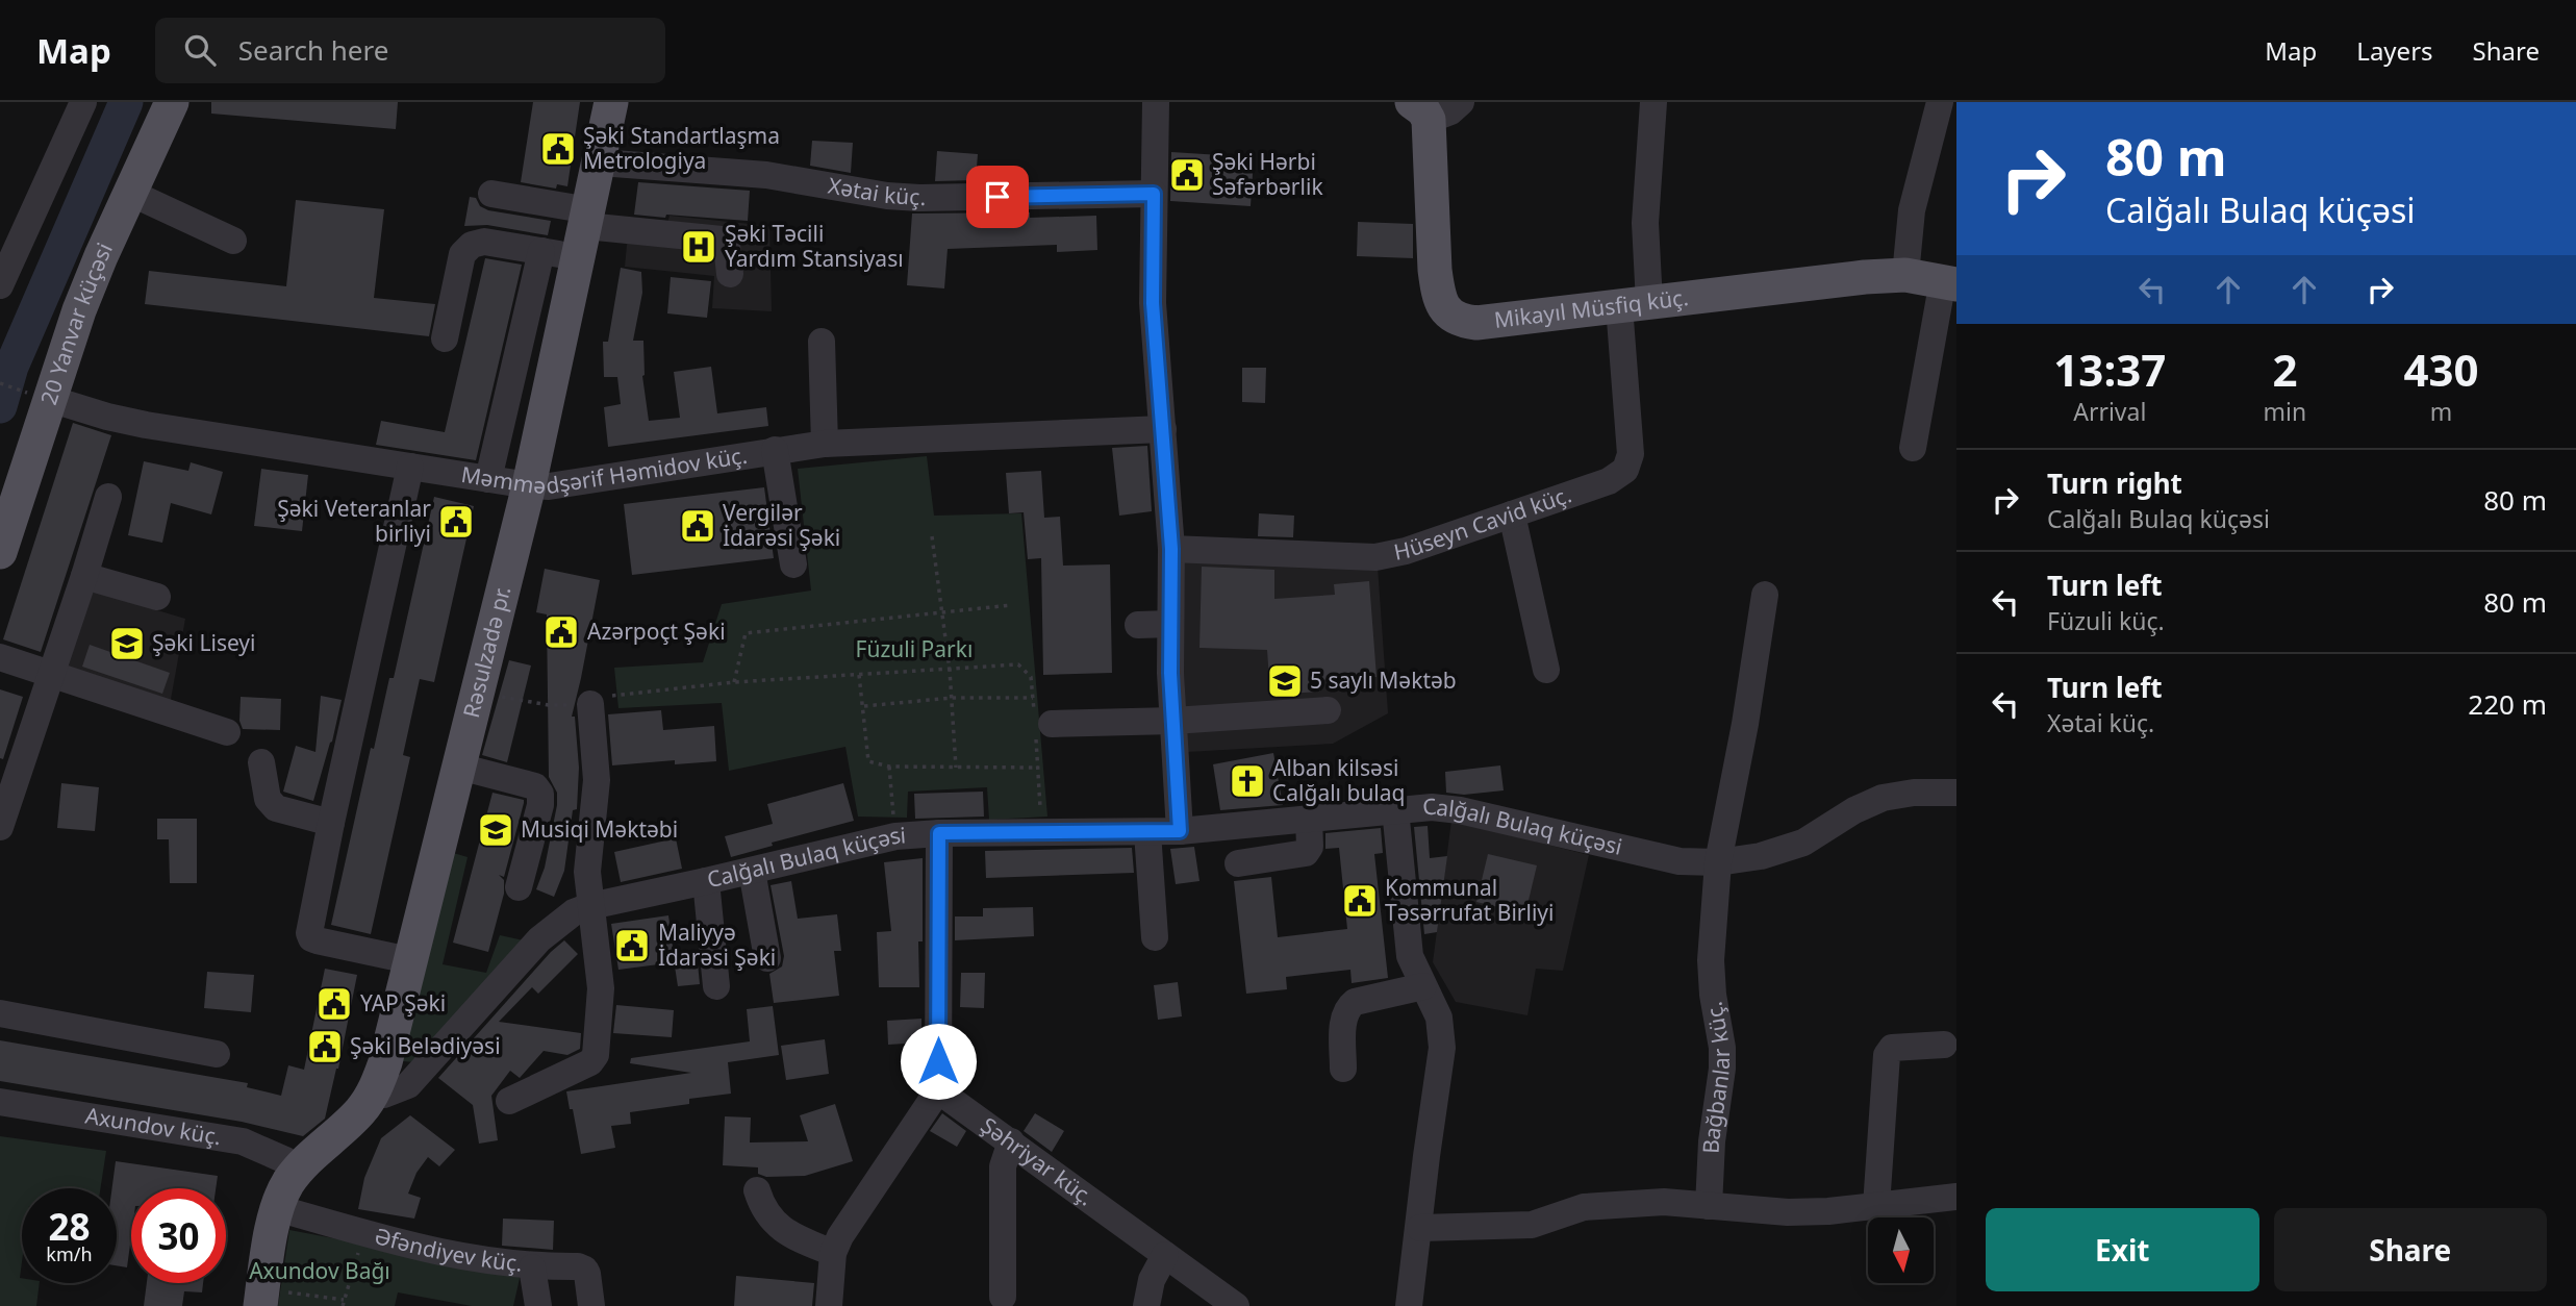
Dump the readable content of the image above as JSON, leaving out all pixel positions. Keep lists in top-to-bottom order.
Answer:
{
  "streets": {
    "main road": ["Mikayıl Müsfiq küç.", "20 Yanvar küçəsi", "Rəsulzadə pr."],
    "street": [
      "Xətai küç.",
      "Məmmədşərif Həmidov küç.",
      "Hüseyn Cavid küç.",
      "Calğalı Bulaq küçəsi",
      "Bağbanlar küç.",
      "Axundov küç.",
      "Şəhriyar küç.",
      "Əfəndiyev küç."
    ]
  },
  "crossings": [
    ["Xətai küç.", "Rəsulzadə pr."],
    ["Mikayıl Müsfiq küç.", "Hüseyn Cavid küç."],
    ["20 Yanvar küçəsi", "Məmmədşərif Həmidov küç."],
    ["Məmmədşərif Həmidov küç.", "Rəsulzadə pr."],
    ["Rəsulzadə pr.", "Calğalı Bulaq küçəsi"],
    ["Rəsulzadə pr.", "Axundov küç."],
    ["Rəsulzadə pr.", "Əfəndiyev küç."],
    ["Calğalı Bulaq küçəsi", "Bağbanlar küç."]
  ],
  "parks": ["Füzuli Parkı", "Axundov Bağı"],
  "places": {
    "public building": [
      "Şəki Standartlaşma Metrologiya",
      "Şəki Hərbi Səfərbərlik",
      "Şəki Veteranlar birliyi",
      "Vergilər İdarəsi Şəki",
      "Azərpoçt Şəki",
      "Kommunal Təsərrufat Birliyi",
      "Maliyyə İdarəsi Şəki",
      "YAP Şəki",
      "Şəki Belədiyəsi"
    ],
    "hospital": ["Şəki Təcili Yardım Stansiyası"],
    "school or university": ["Şəki Liseyi", "5 saylı Məktəb", "Musiqi Məktəbi"],
    "church": ["Alban kilsəsi Calğalı bulaq"]
  },
  "north": "bottom",
  "page": {
    "header": "Map",
    "search": "Search here",
    "nav": ["Map", "Layers", "Share"],
    "turn": ["80 m", "Calğalı Bulaq küçəsi"],
    "eta": [
      "13:37",
      "Arrival",
      "2",
      "min",
      "430",
      "m"
    ],
    "list": [
      {
        "name": "Turn right",
        "note": "Calğalı Bulaq küçəsi",
        "value": "80 m"
      },
      {
        "name": "Turn left",
        "note": "Füzuli küç.",
        "value": "80 m"
      },
      {
        "name": "Turn left",
        "note": "Xətai küç.",
        "value": "220 m"
      }
    ],
    "speed": "28 km/h",
    "limit": "30",
    "buttons": ["Exit", "Share"]
  }
}
